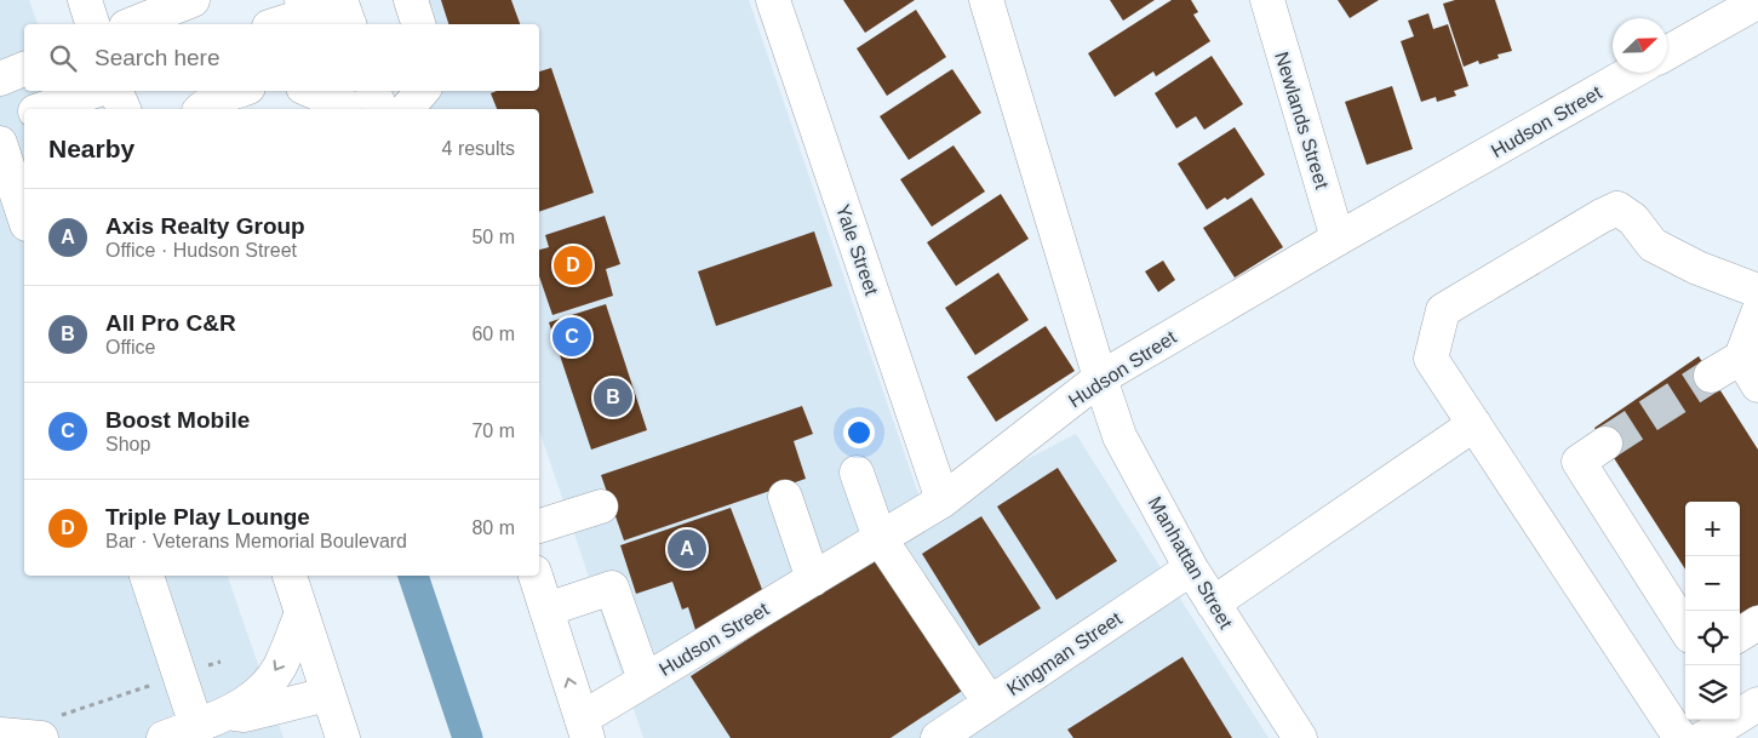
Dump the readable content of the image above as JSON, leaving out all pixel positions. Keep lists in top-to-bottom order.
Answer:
{
  "streets": {
    "street": [
      "Newlands Street",
      "Hudson Street",
      "Yale Street",
      "Manhattan Street",
      "Kingman Street"
    ]
  },
  "crossings": [
    ["Newlands Street", "Hudson Street"],
    ["Hudson Street", "Yale Street"],
    ["Hudson Street", "Manhattan Street"],
    ["Manhattan Street", "Kingman Street"]
  ],
  "north": "top right",
  "page": {
    "search": "Search here",
    "heading": ["Nearby", "4 results"],
    "list": [
      {
        "mark": "A",
        "name": "Axis Realty Group",
        "note": "Office · Hudson Street",
        "value": "50 m"
      },
      {
        "mark": "B",
        "name": "All Pro C&R",
        "note": "Office",
        "value": "60 m"
      },
      {
        "mark": "C",
        "name": "Boost Mobile",
        "note": "Shop",
        "value": "70 m"
      },
      {
        "mark": "D",
        "name": "Triple Play Lounge",
        "note": "Bar · Veterans Memorial Boulevard",
        "value": "80 m"
      }
    ],
    "pins": [
      "D",
      "C",
      "B",
      "A"
    ],
    "map_buttons": ["+", "−"]
  }
}
